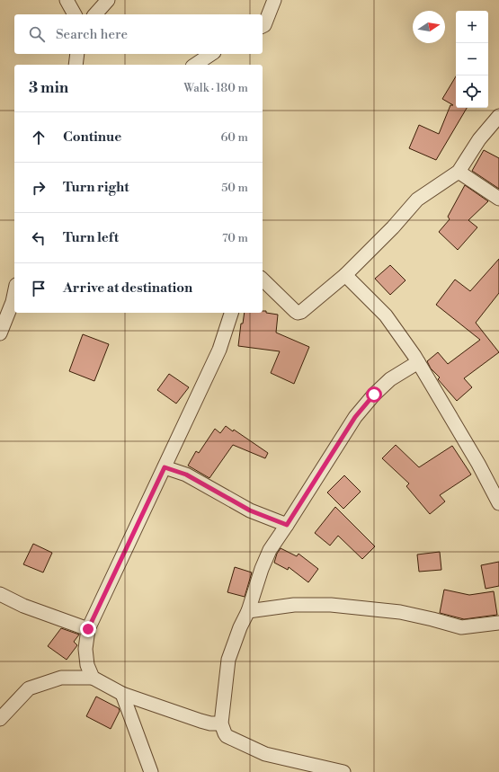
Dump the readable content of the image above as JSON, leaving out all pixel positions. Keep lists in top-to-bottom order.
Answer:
{
  "north": "right",
  "page": {
    "map_buttons": ["+", "−"],
    "search": "Search here",
    "heading": ["3 min", "Walk · 180 m"],
    "list": [
      ["Continue", "60 m"],
      ["Turn right", "50 m"],
      ["Turn left", "70 m"],
      "Arrive at destination"
    ]
  }
}
